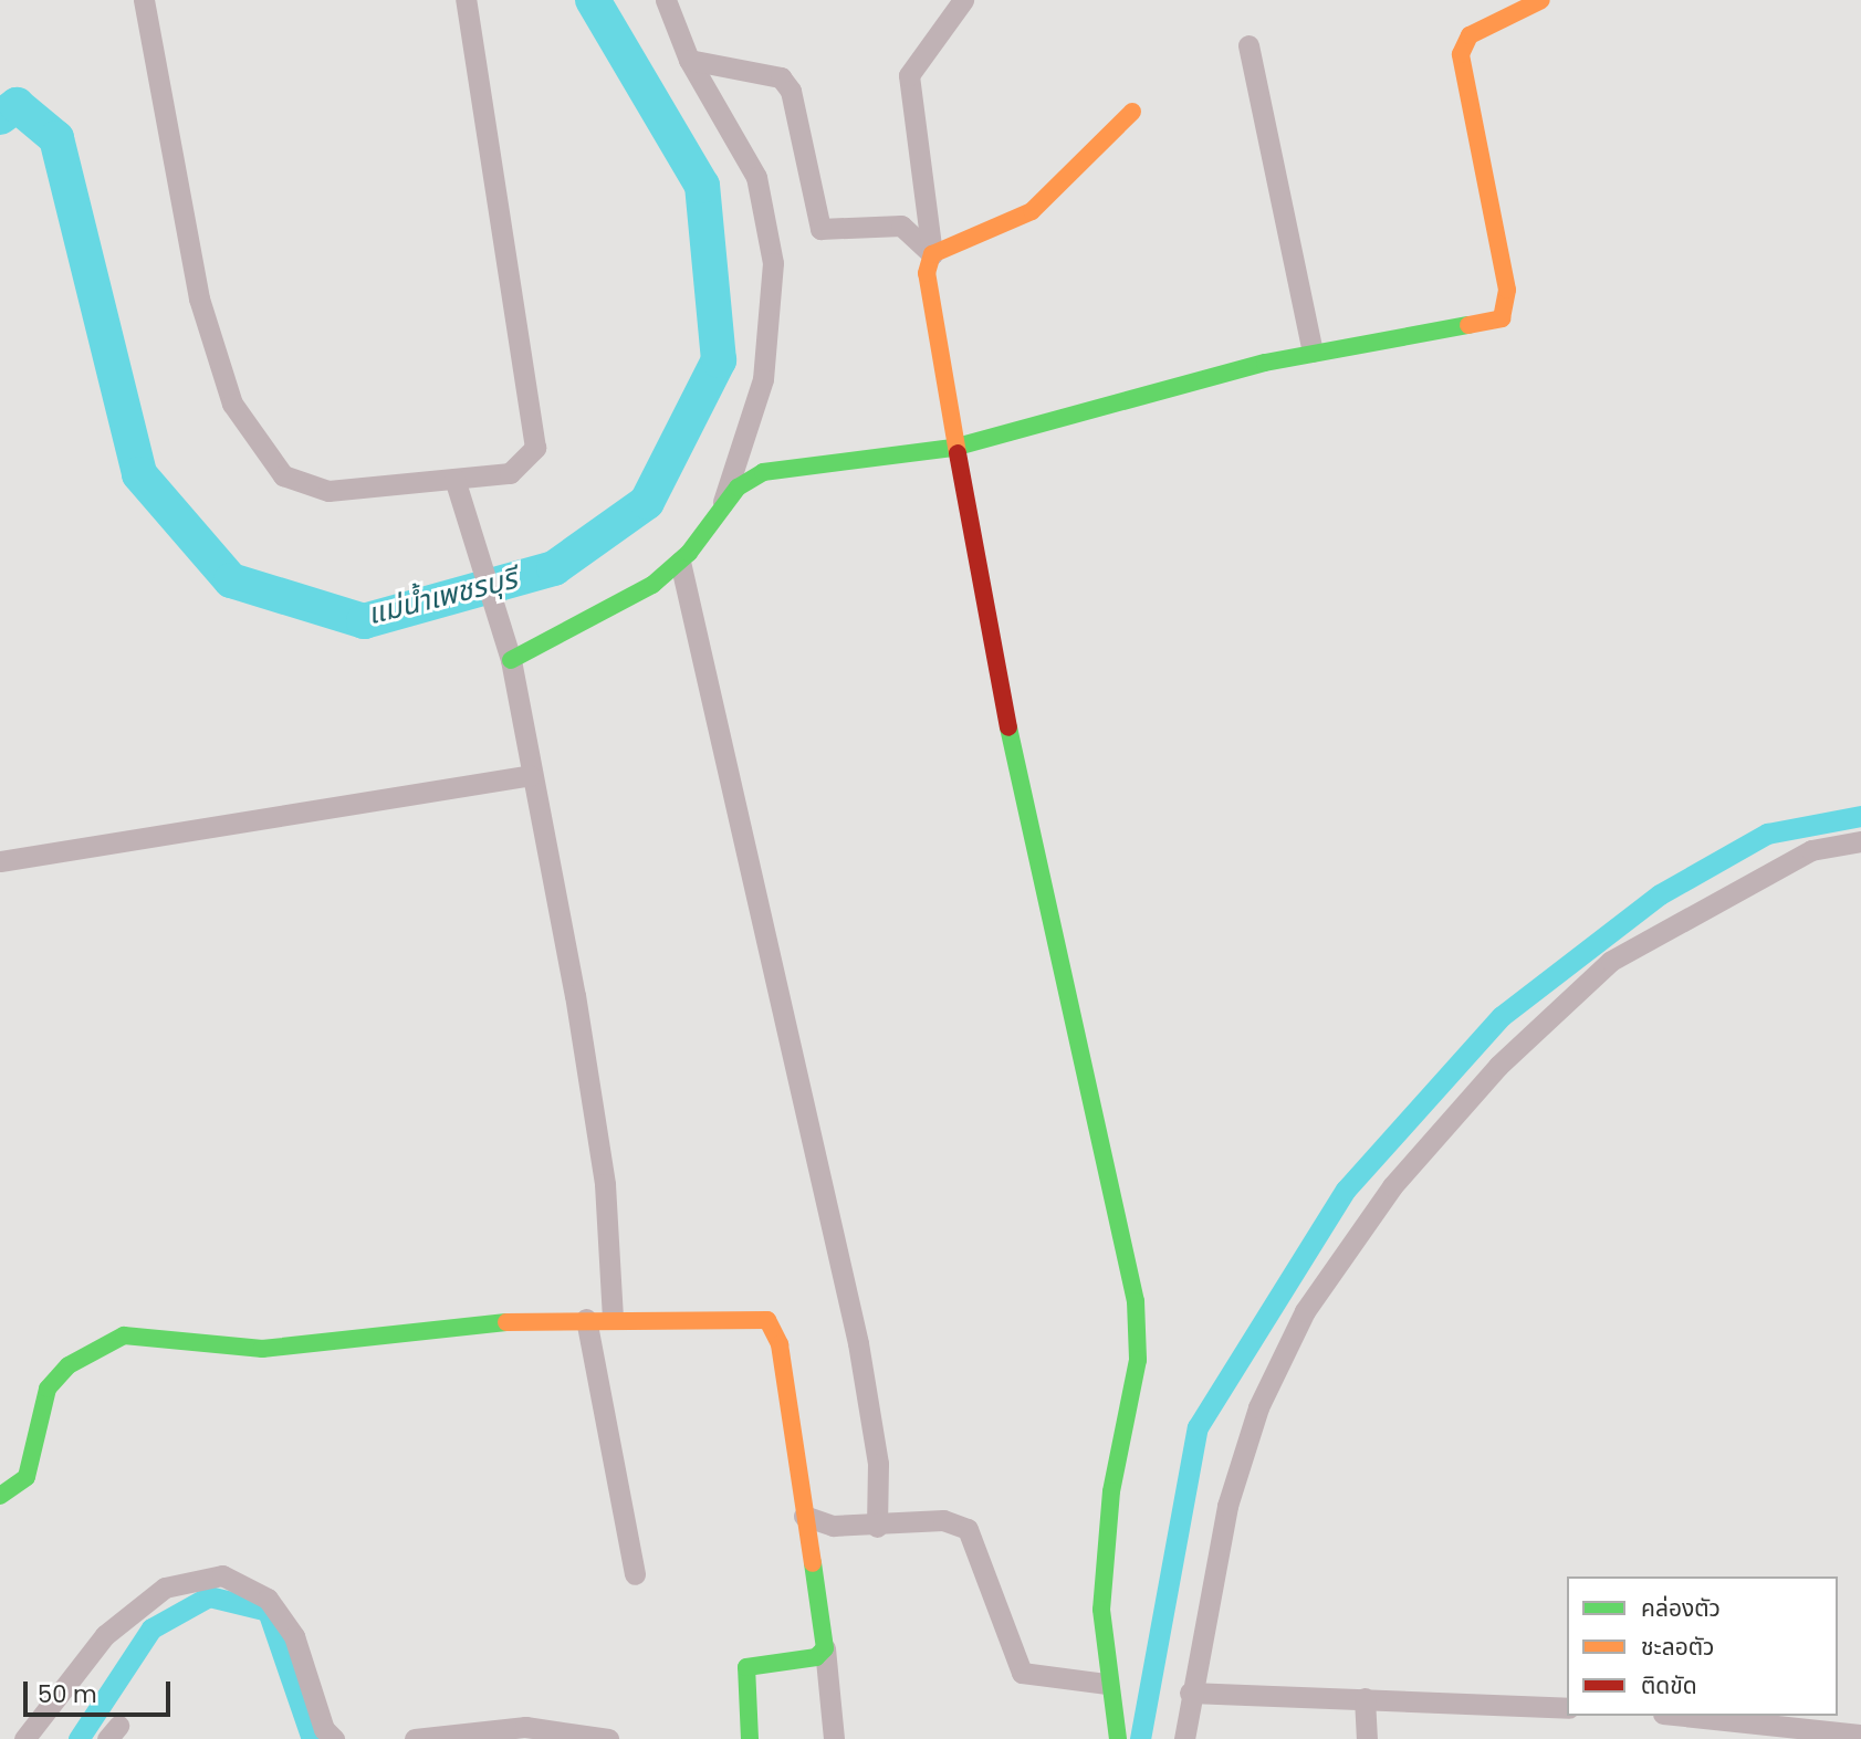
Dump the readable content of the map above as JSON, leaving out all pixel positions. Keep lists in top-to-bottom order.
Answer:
{
  "water": ["แม่น้ำเพชรบุรี"],
  "legend": ["คล่องตัว", "ชะลอตัว", "ติดขัด"],
  "scale_bar": "50 m"
}
